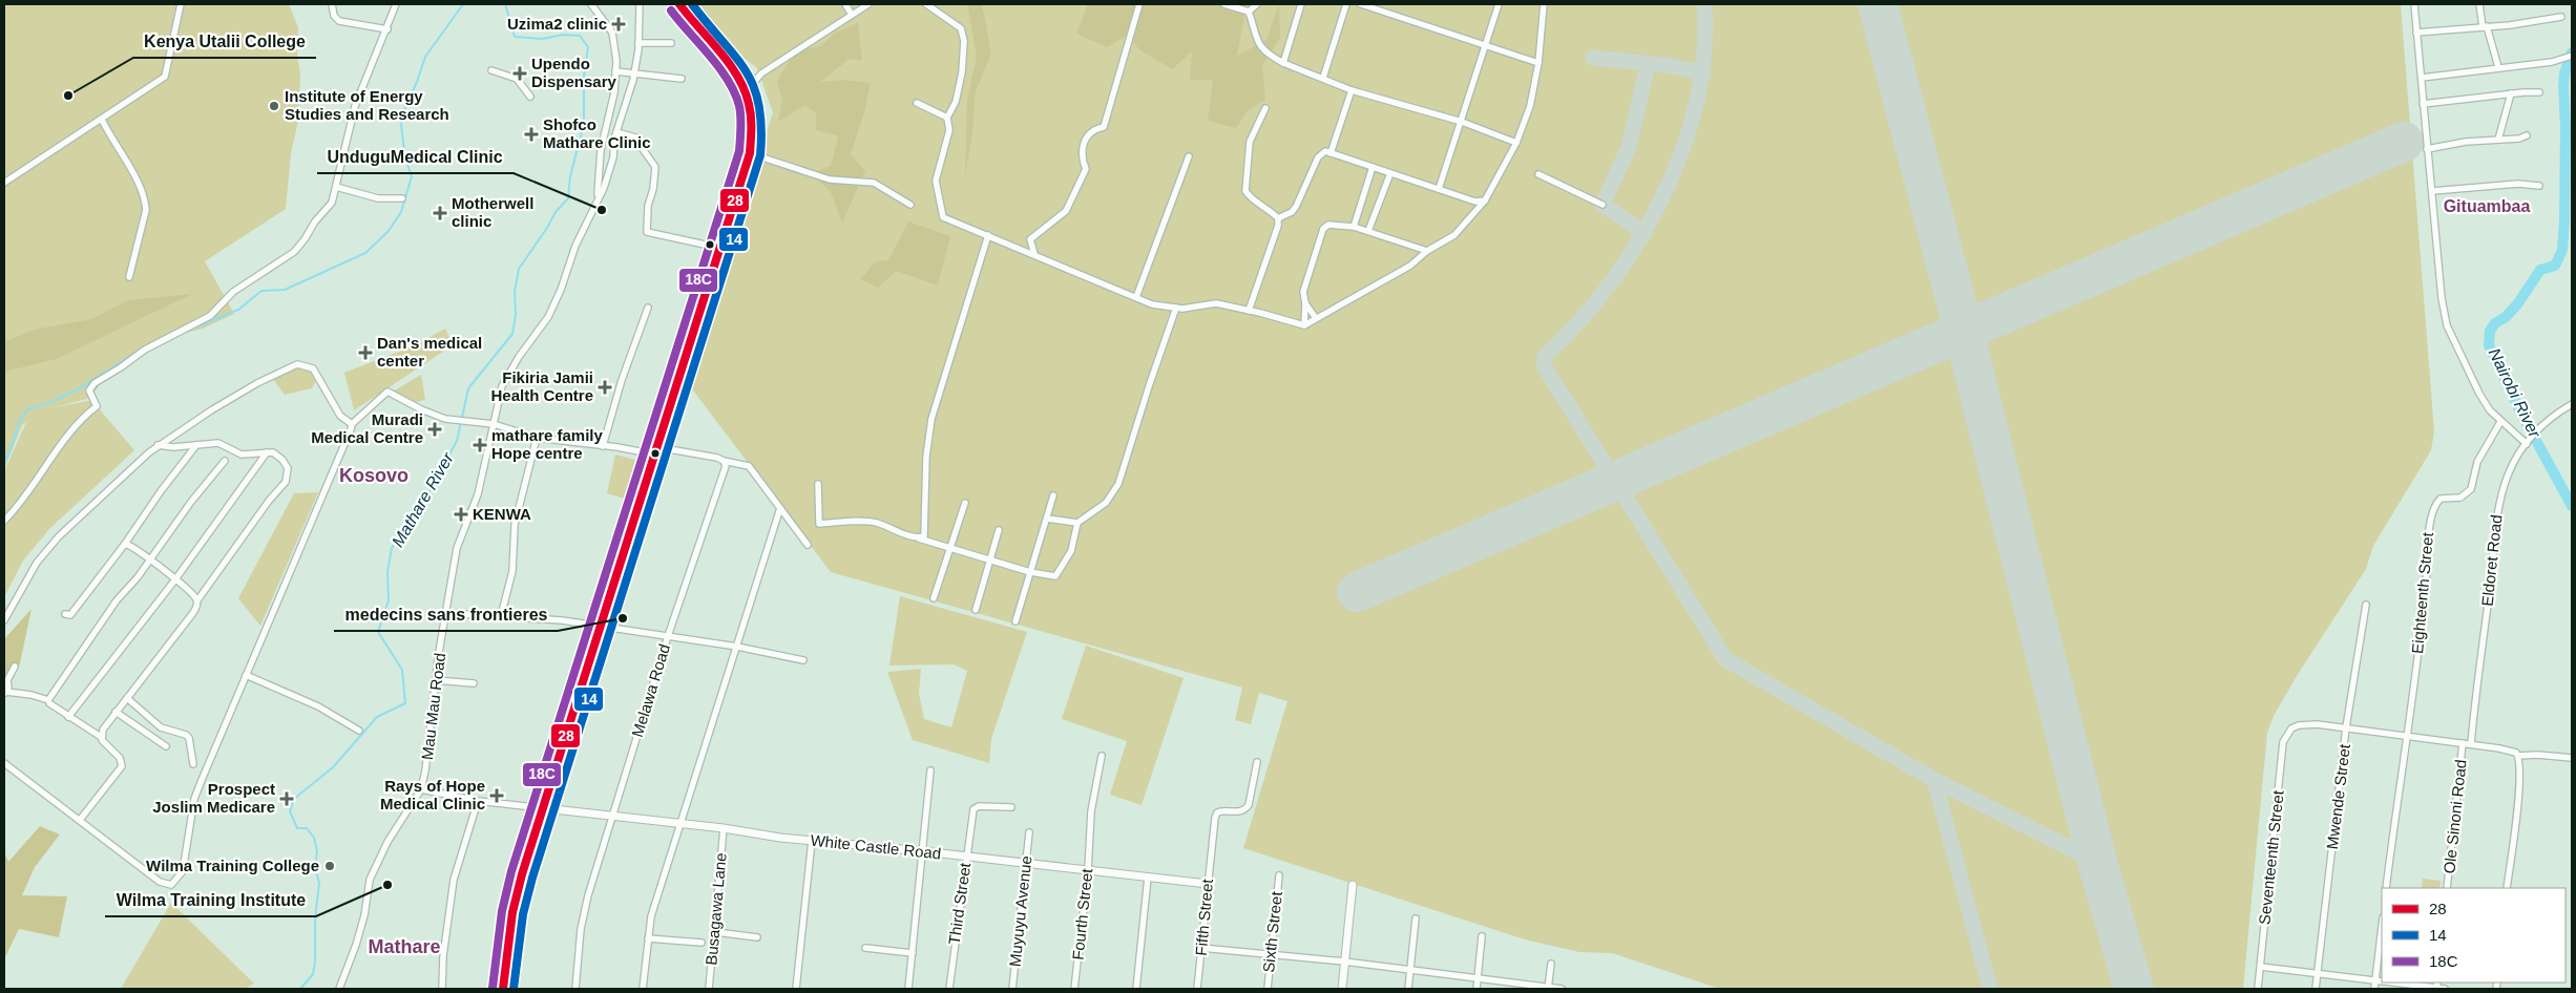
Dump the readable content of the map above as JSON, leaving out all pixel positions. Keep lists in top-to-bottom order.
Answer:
{
  "streets": {
    "street": [
      "Eldoret Road",
      "Eighteenth Street",
      "Melawa Road",
      "Mau Mau Road",
      "Mwende Street",
      "Ole Sinoni Road",
      "White Castle Road",
      "Seventeenth Street",
      "Third Street",
      "Busagawa Lane",
      "Muyuyu Avenue",
      "Fourth Street",
      "Fifth Street",
      "Sixth Street"
    ]
  },
  "crossings": [
    ["Melawa Road", "White Castle Road"],
    ["Mwende Street", "Seventeenth Street"],
    ["White Castle Road", "Third Street"],
    ["White Castle Road", "Busagawa Lane"],
    ["White Castle Road", "Muyuyu Avenue"],
    ["White Castle Road", "Fourth Street"],
    ["White Castle Road", "Fifth Street"]
  ],
  "districts": ["Gituambaa", "Kosovo", "Mathare"],
  "water": ["Nairobi River", "Mathare River"],
  "places": {
    "health": [
      "Uzima2 clinic",
      "Upendo Dispensary",
      "Shofco Mathare Clinic",
      "Motherwell clinic",
      "Dan's medical center",
      "Fikiria Jamii Health Centre",
      "Muradi Medical Centre",
      "mathare family Hope centre",
      "KENWA",
      "Rays of Hope Medical Clinic",
      "Prospect Joslim Medicare"
    ],
    "other": [
      "Kenya Utalii College",
      "Institute of Energy Studies and Research",
      "UnduguMedical Clinic",
      "medecins sans frontieres",
      "Wilma Training College",
      "Wilma Training Institute"
    ]
  },
  "lines": ["transit line 28", "transit line 14", "transit line 18C"],
  "legend": ["28", "14", "18C"]
}
